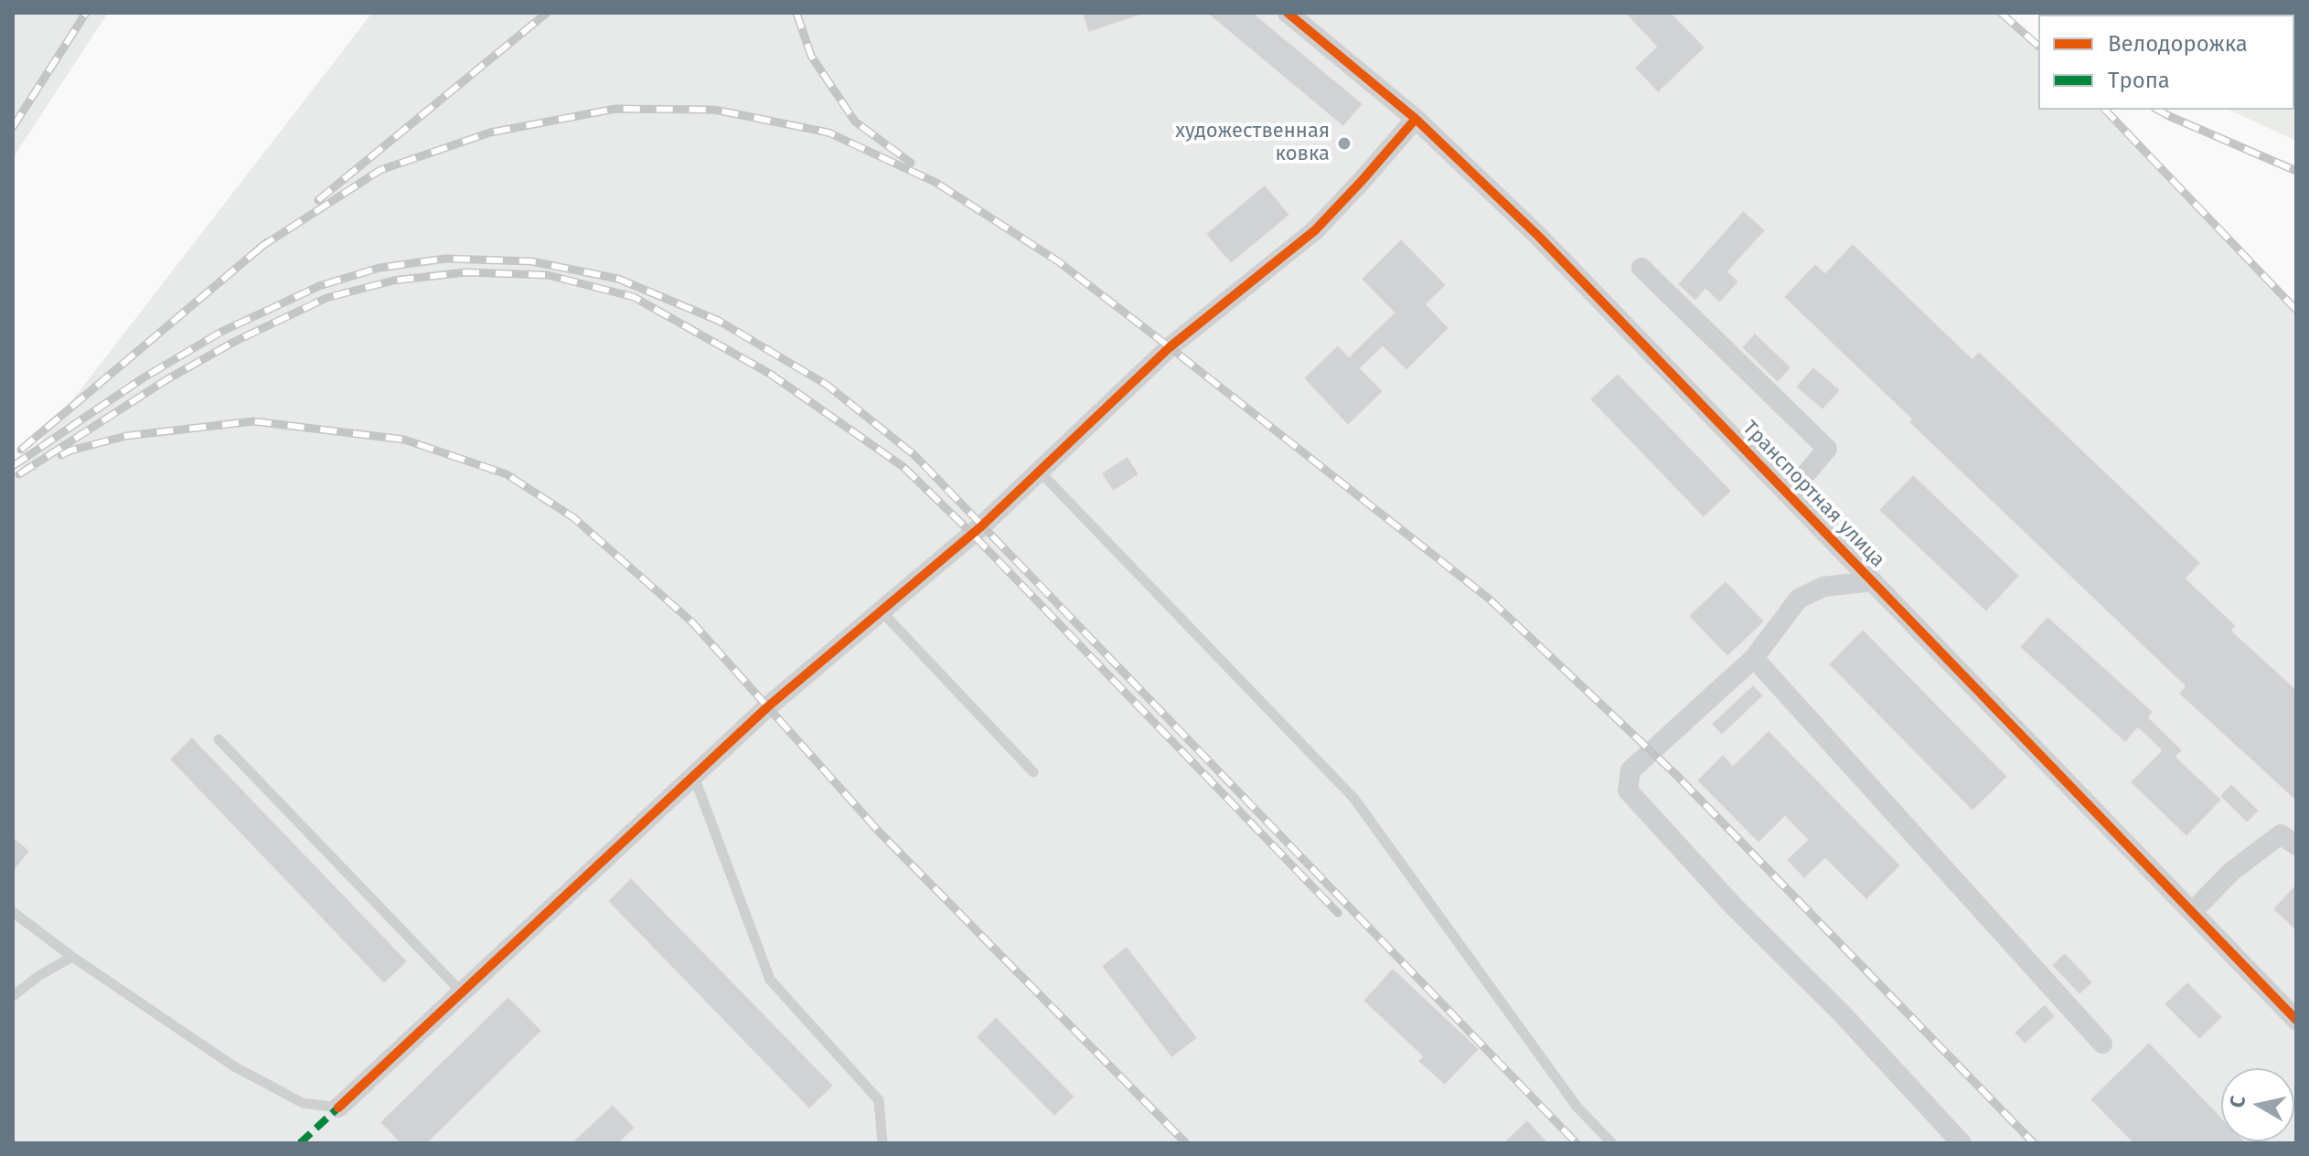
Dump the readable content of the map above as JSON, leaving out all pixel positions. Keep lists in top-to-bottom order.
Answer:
{
  "streets": {
    "street": ["Транспортная улица"]
  },
  "places": ["художественная ковка"],
  "legend": ["Велодорожка", "Тропа"],
  "north": "left"
}
